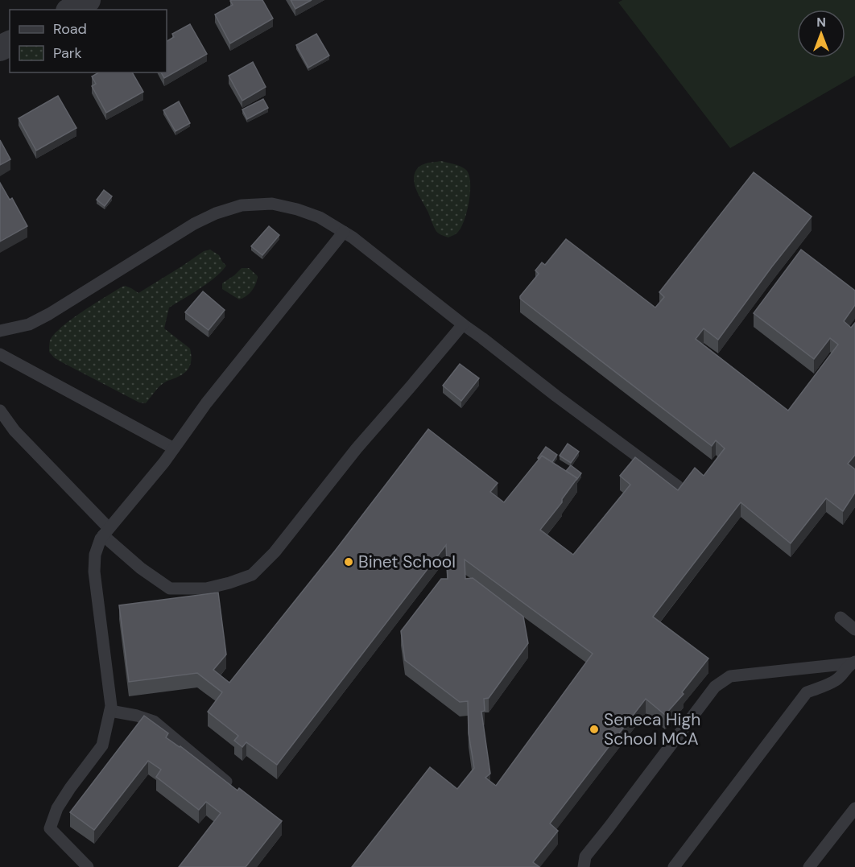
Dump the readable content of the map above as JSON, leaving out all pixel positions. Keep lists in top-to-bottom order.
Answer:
{
  "places": ["Binet School", "Seneca High School MCA"],
  "legend": ["Road", "Park"],
  "north": "top"
}
